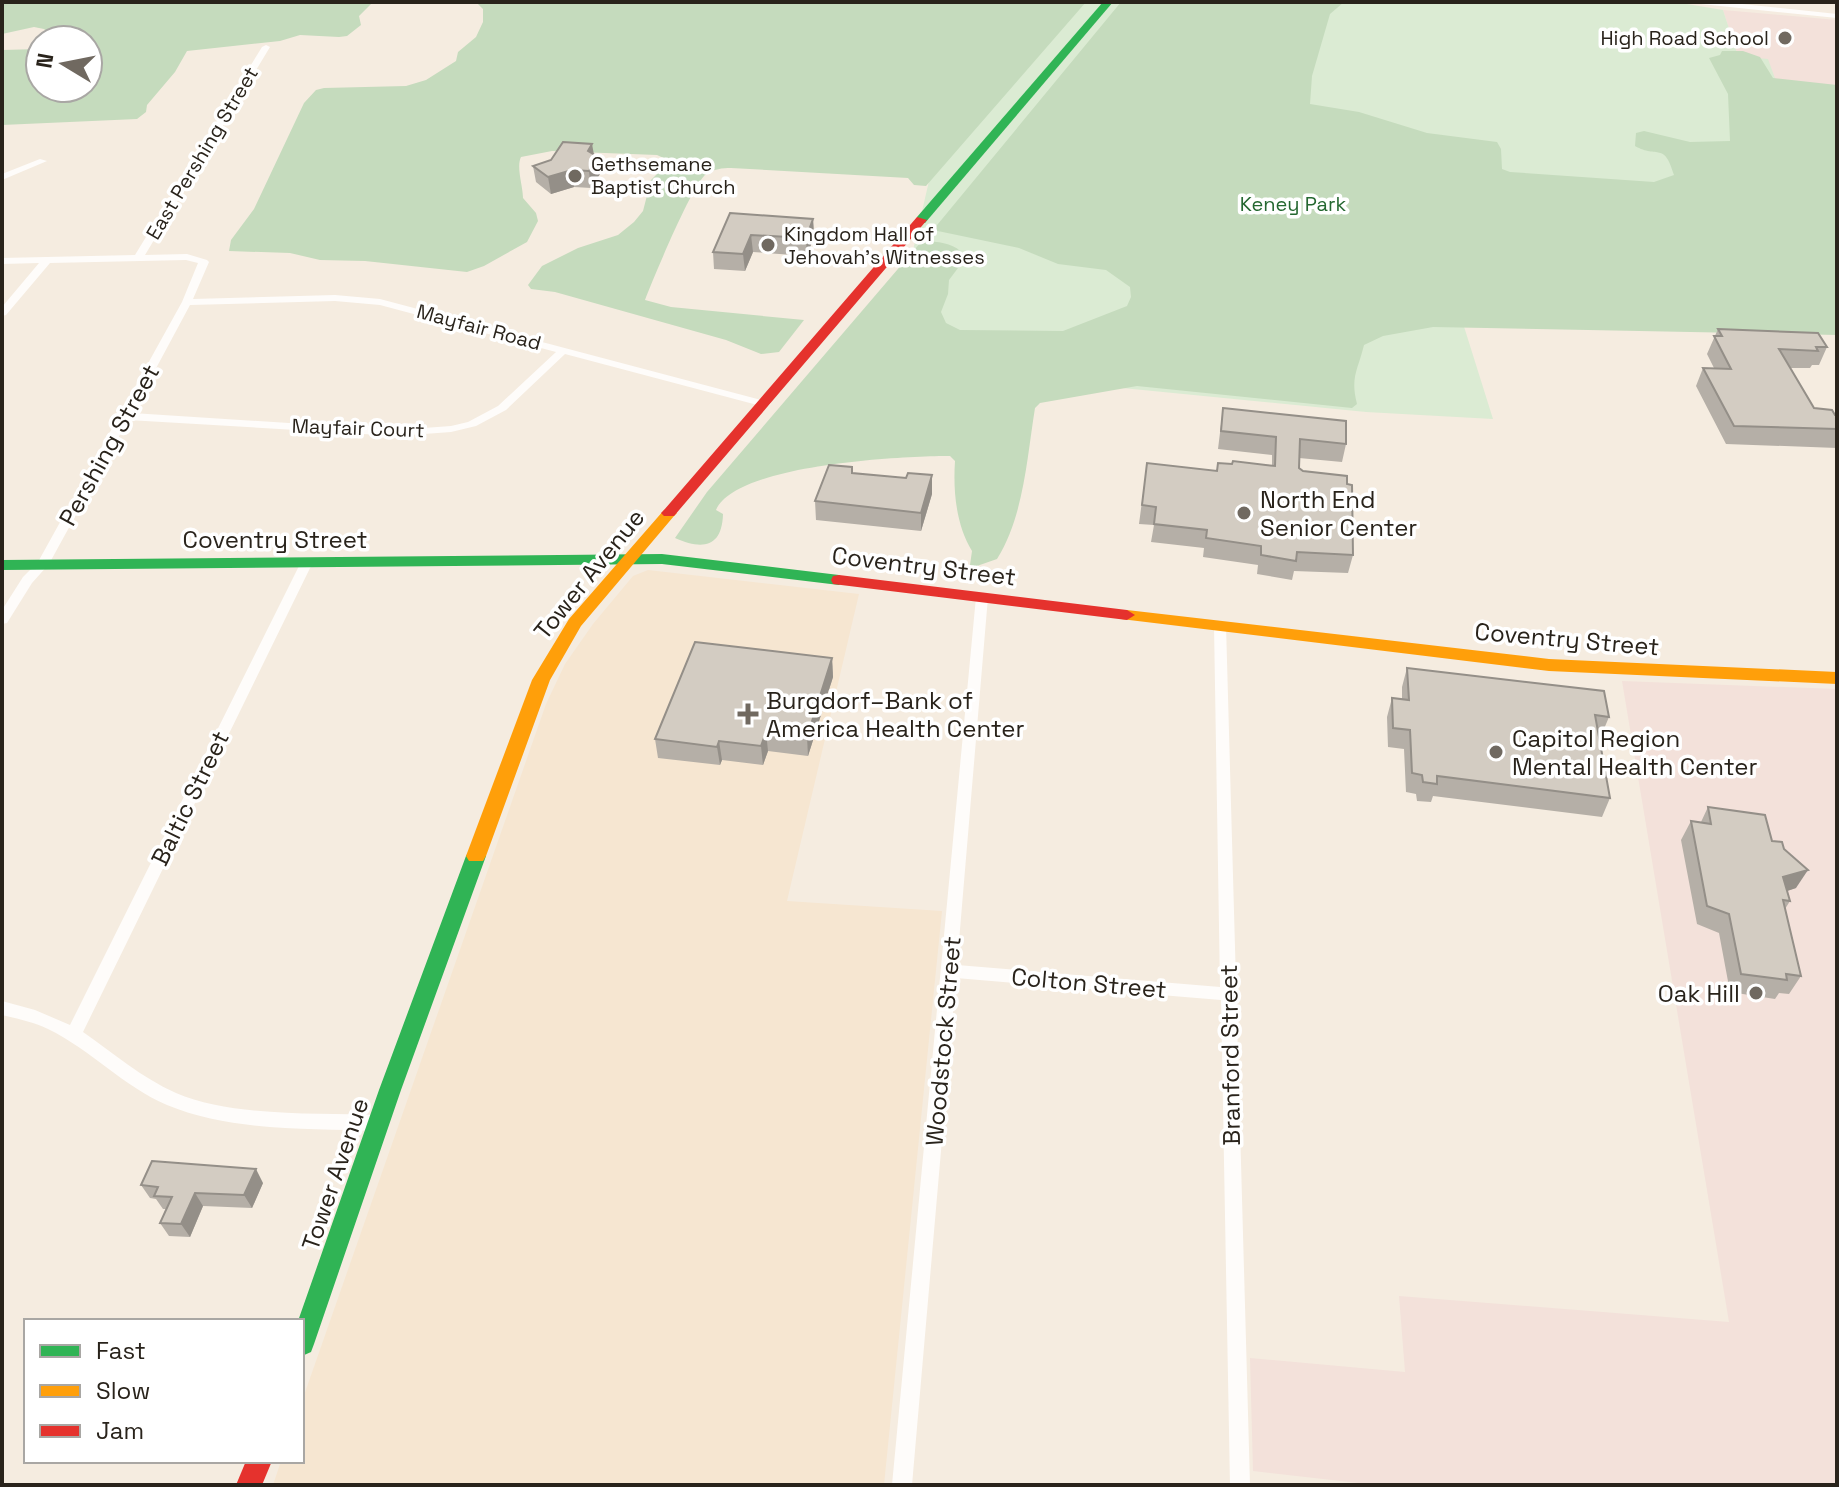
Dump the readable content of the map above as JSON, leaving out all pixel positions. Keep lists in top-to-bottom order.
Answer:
{
  "streets": {
    "main road": ["Coventry Street", "Tower Avenue"],
    "street": [
      "East Pershing Street",
      "Mayfair Road",
      "Mayfair Court",
      "Pershing Street",
      "Baltic Street",
      "Colton Street",
      "Woodstock Street",
      "Branford Street"
    ]
  },
  "crossings": [
    ["East Pershing Street", "Pershing Street"],
    ["Mayfair Road", "Mayfair Court"],
    ["Mayfair Road", "Pershing Street"],
    ["Mayfair Road", "Tower Avenue"],
    ["Mayfair Court", "Pershing Street"],
    ["Pershing Street", "Coventry Street"],
    ["Coventry Street", "Tower Avenue"],
    ["Coventry Street", "Baltic Street"],
    ["Coventry Street", "Woodstock Street"],
    ["Coventry Street", "Branford Street"],
    ["Colton Street", "Woodstock Street"],
    ["Colton Street", "Branford Street"]
  ],
  "parks": ["Keney Park"],
  "places": {
    "other": [
      "High Road School",
      "Gethsemane Baptist Church",
      "Kingdom Hall of Jehovah's Witnesses",
      "North End Senior Center",
      "Capitol Region Mental Health Center",
      "Oak Hill"
    ],
    "health": ["Burgdorf–Bank of America Health Center"]
  },
  "legend": ["Fast", "Slow", "Jam"],
  "north": "left"
}
